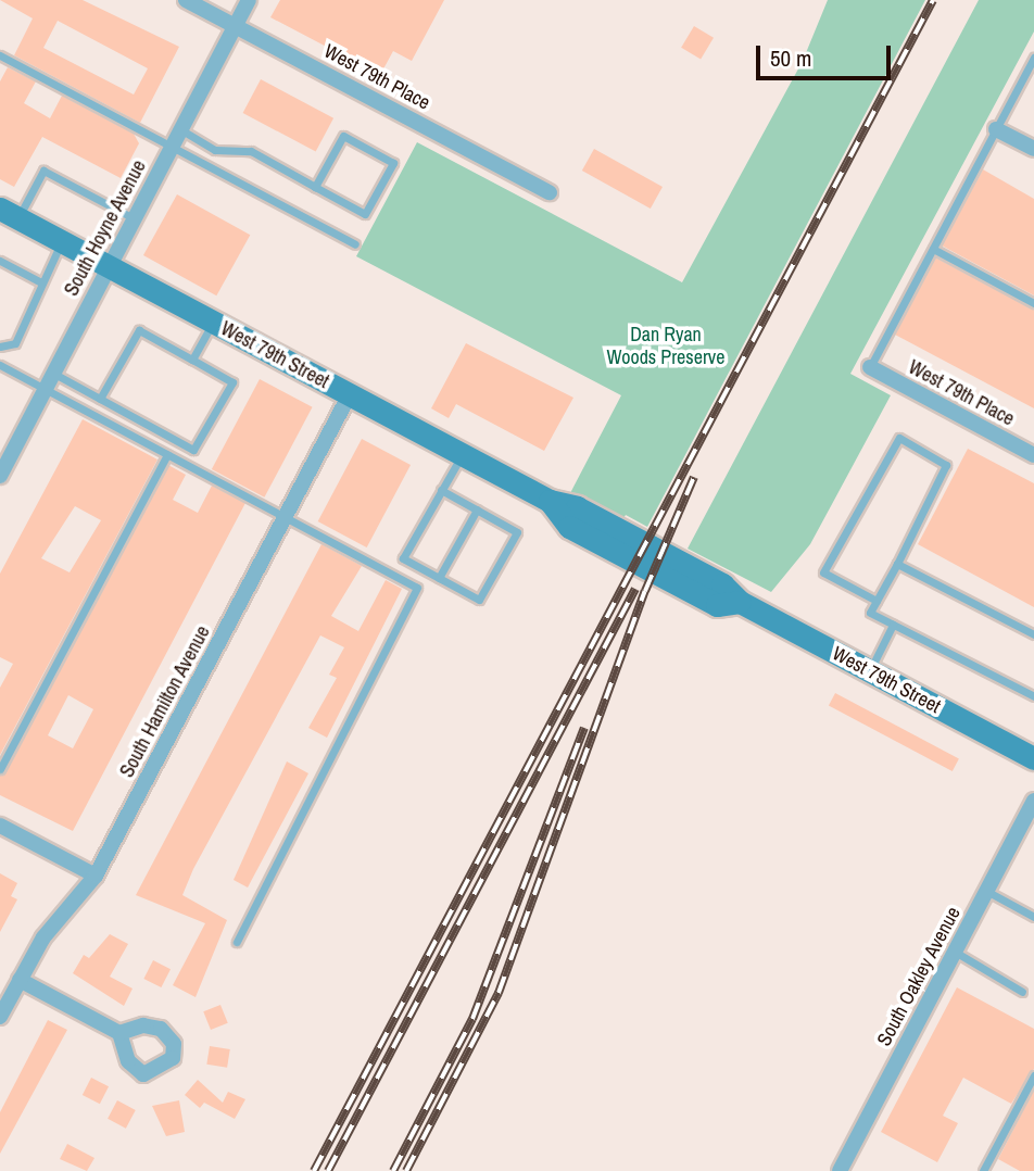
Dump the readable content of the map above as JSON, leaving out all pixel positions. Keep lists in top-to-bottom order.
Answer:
{
  "streets": {
    "main road": ["West 79th Street"],
    "street": [
      "West 79th Place",
      "South Hoyne Avenue",
      "South Hamilton Avenue",
      "South Oakley Avenue"
    ]
  },
  "crossings": [
    ["West 79th Place", "South Hoyne Avenue"],
    ["South Hoyne Avenue", "West 79th Street"],
    ["West 79th Street", "South Hamilton Avenue"]
  ],
  "parks": ["Dan Ryan Woods Preserve"],
  "scale_bar": "50 m"
}
